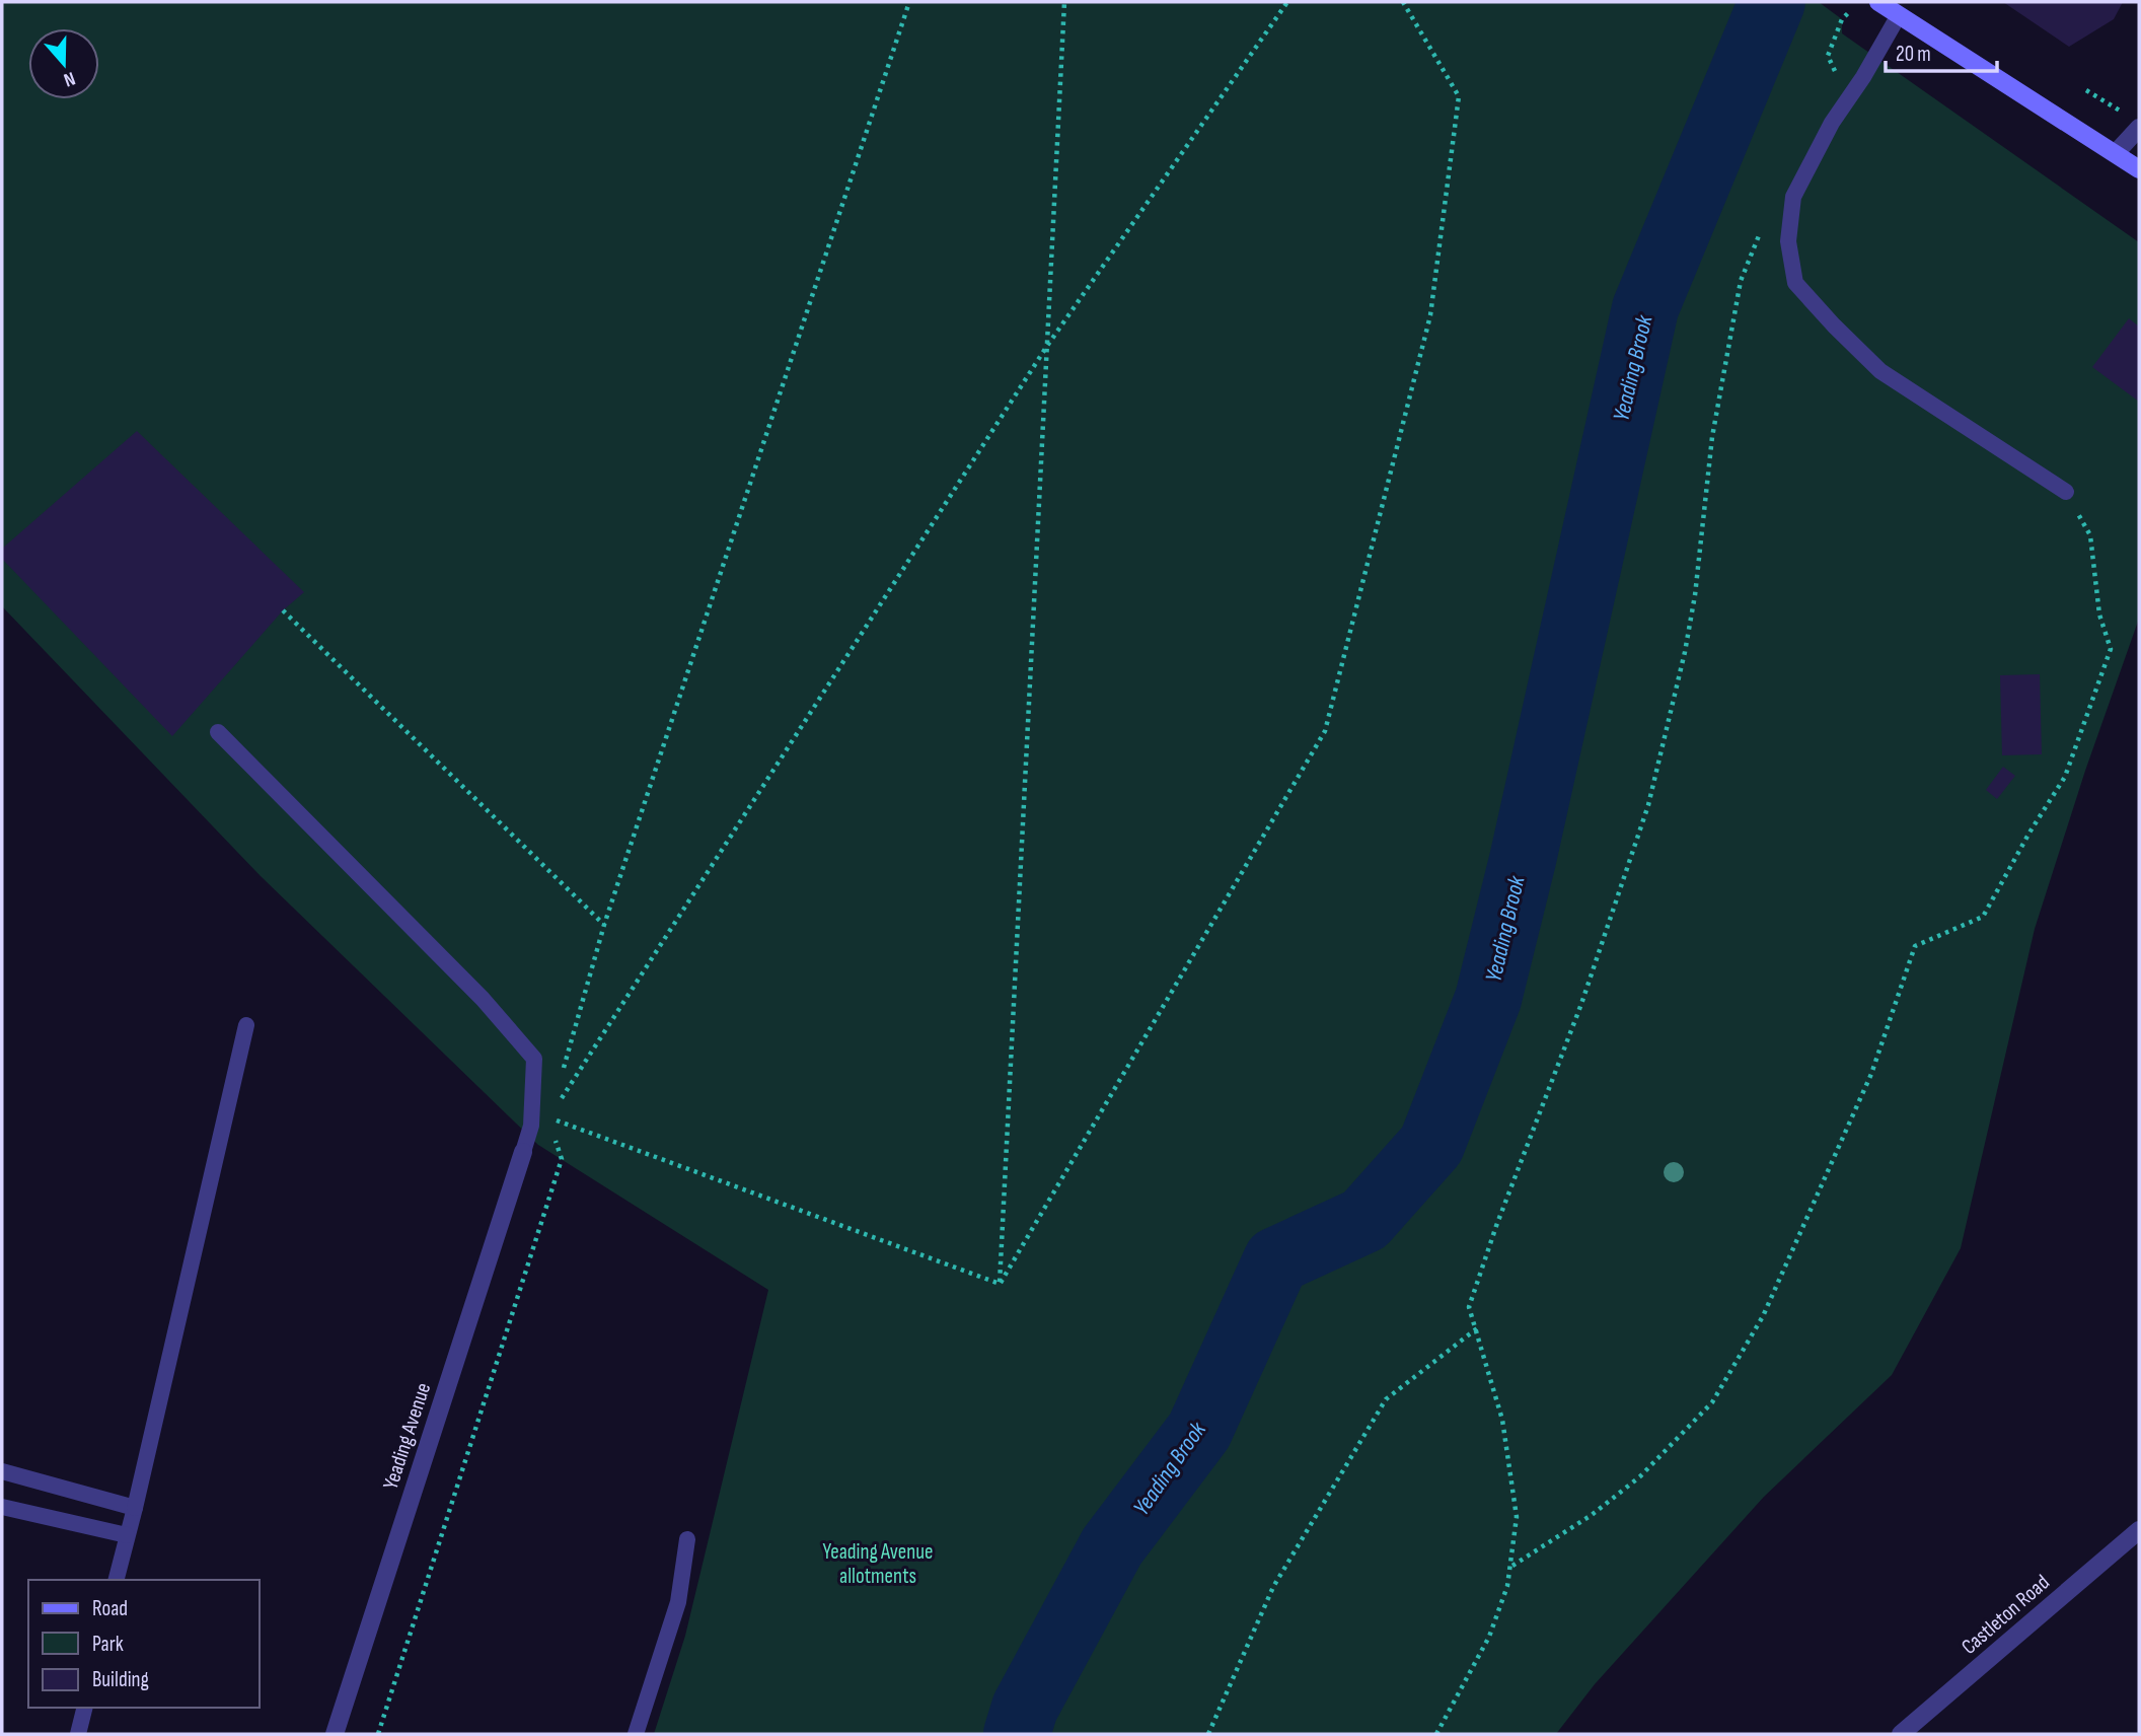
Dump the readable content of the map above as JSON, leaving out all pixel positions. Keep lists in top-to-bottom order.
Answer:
{
  "streets": {
    "street": ["Yeading Avenue", "Castleton Road"]
  },
  "water": ["Yeading Brook"],
  "parks": ["Yeading Avenue allotments"],
  "legend": ["Road", "Park", "Building"],
  "scale_bar": "20 m",
  "north": "bottom"
}
